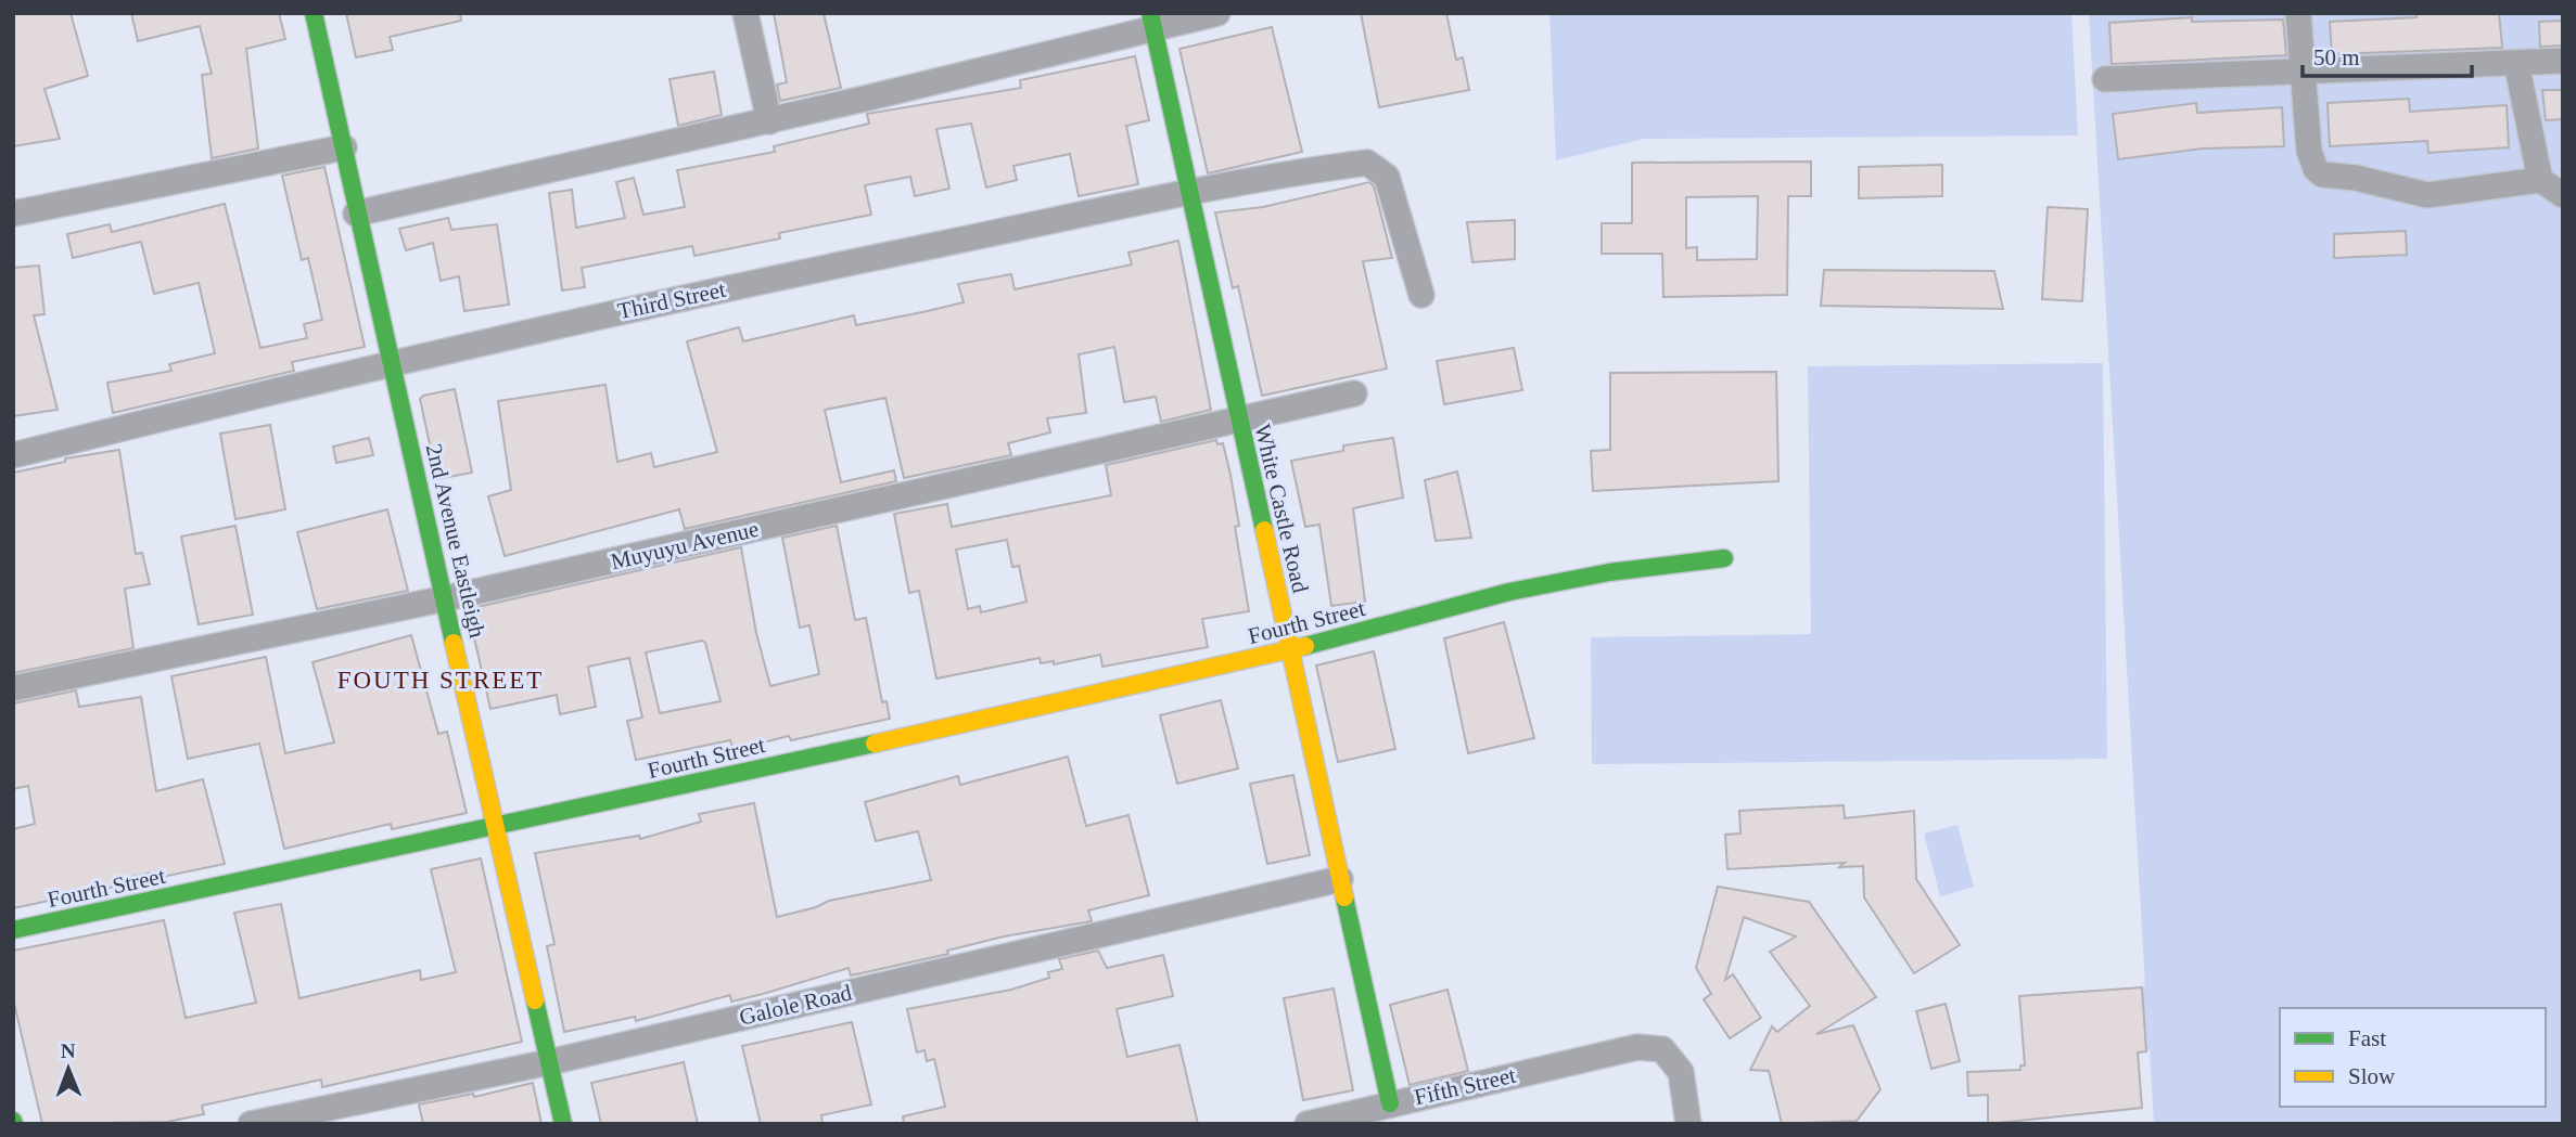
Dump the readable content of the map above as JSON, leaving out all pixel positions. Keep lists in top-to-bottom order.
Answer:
{
  "streets": {
    "street": [
      "Third Street",
      "White Castle Road",
      "2nd Avenue Eastleigh",
      "Muyuyu Avenue",
      "Fourth Street",
      "Galole Road",
      "Fifth Street"
    ]
  },
  "crossings": [
    ["Third Street", "White Castle Road"],
    ["Third Street", "2nd Avenue Eastleigh"],
    ["White Castle Road", "Muyuyu Avenue"],
    ["White Castle Road", "Fourth Street"],
    ["White Castle Road", "Galole Road"],
    ["White Castle Road", "Fifth Street"],
    ["2nd Avenue Eastleigh", "Muyuyu Avenue"],
    ["2nd Avenue Eastleigh", "Fourth Street"],
    ["2nd Avenue Eastleigh", "Galole Road"]
  ],
  "districts": ["FOUTH STREET"],
  "legend": ["Fast", "Slow"],
  "scale_bar": "50 m",
  "north": "top"
}
